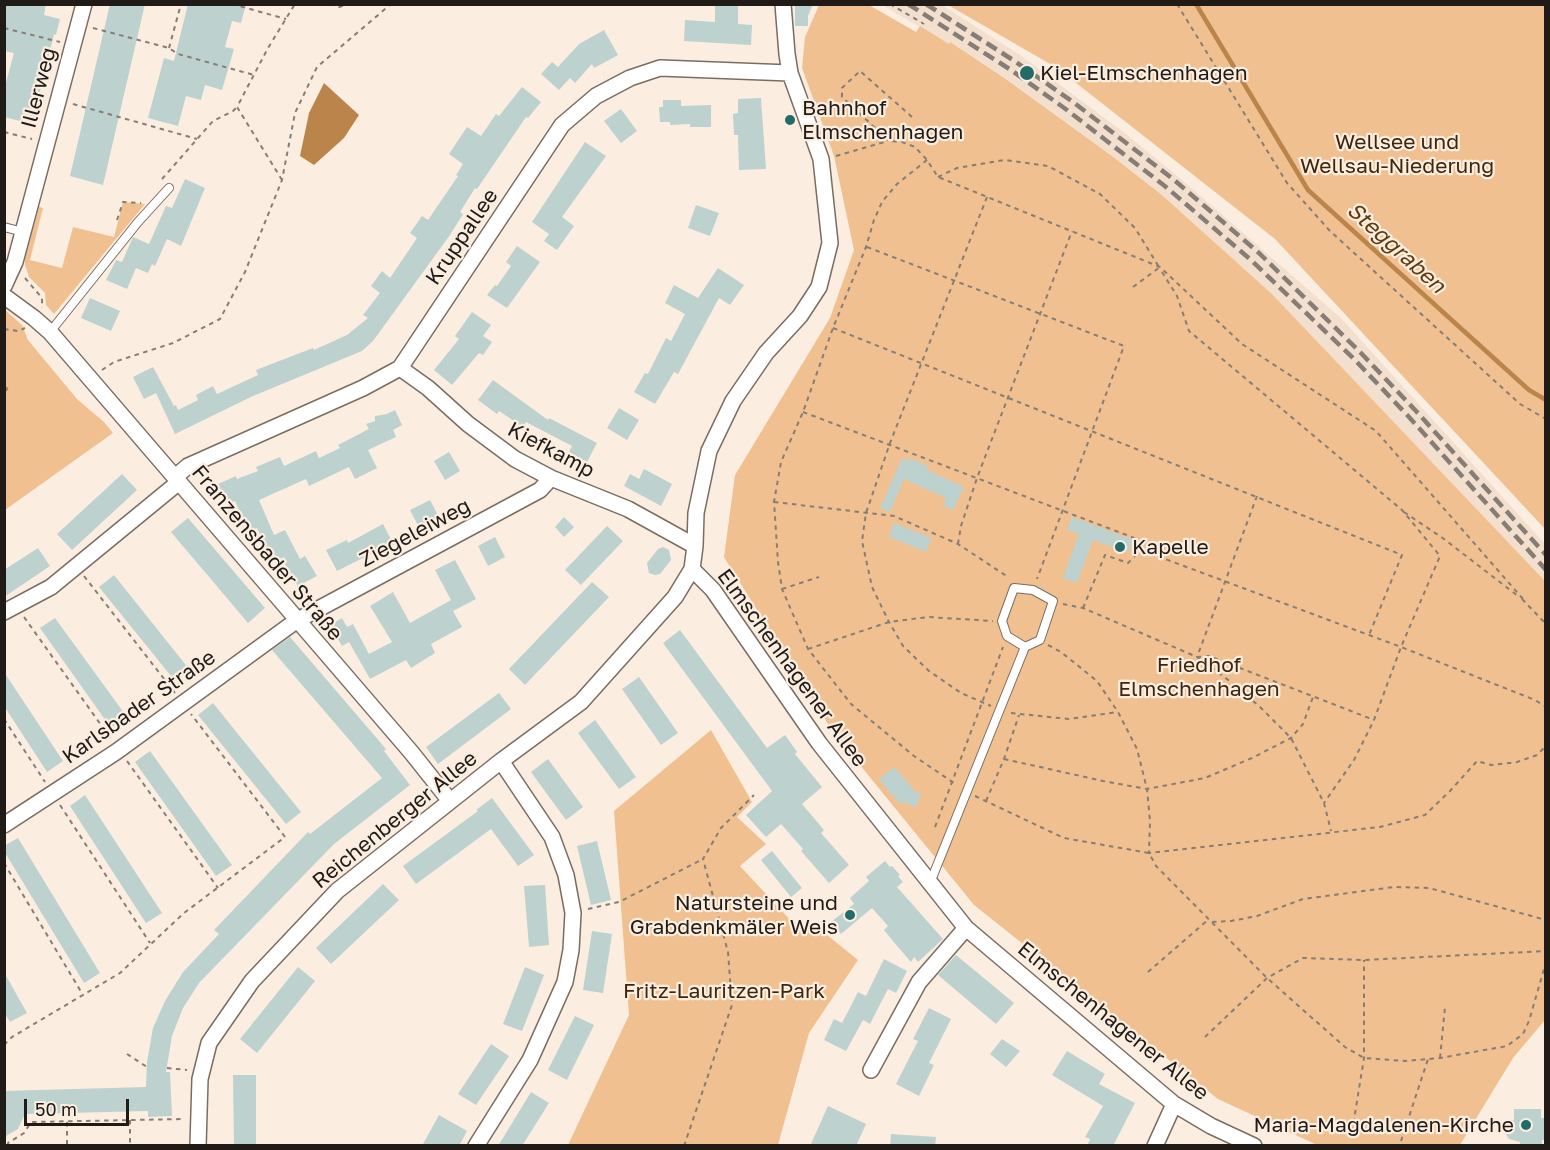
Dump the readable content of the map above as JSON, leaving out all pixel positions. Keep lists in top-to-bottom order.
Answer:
{
  "streets": {
    "street": [
      "Illerweg",
      "Kruppallee",
      "Kiefkamp",
      "Ziegeleiweg",
      "Franzensbader Straße",
      "Elmschenhagener Allee",
      "Karlsbader Straße",
      "Reichenberger Allee"
    ]
  },
  "crossings": [
    ["Kruppallee", "Kiefkamp"],
    ["Kruppallee", "Franzensbader Straße"],
    ["Kruppallee", "Elmschenhagener Allee"],
    ["Kiefkamp", "Ziegeleiweg"],
    ["Kiefkamp", "Elmschenhagener Allee"],
    ["Ziegeleiweg", "Franzensbader Straße"],
    ["Ziegeleiweg", "Karlsbader Straße"],
    ["Franzensbader Straße", "Karlsbader Straße"],
    ["Franzensbader Straße", "Reichenberger Allee"],
    ["Elmschenhagener Allee", "Reichenberger Allee"]
  ],
  "water": ["Steggraben"],
  "parks": ["Wellsee und Wellsau-Niederung", "Friedhof Elmschenhagen", "Fritz-Lauritzen-Park"],
  "places": [
    "Kiel-Elmschenhagen",
    "Bahnhof Elmschenhagen",
    "Kapelle",
    "Natursteine und Grabdenkmäler Weis",
    "Maria-Magdalenen-Kirche"
  ],
  "scale_bar": "50 m"
}
